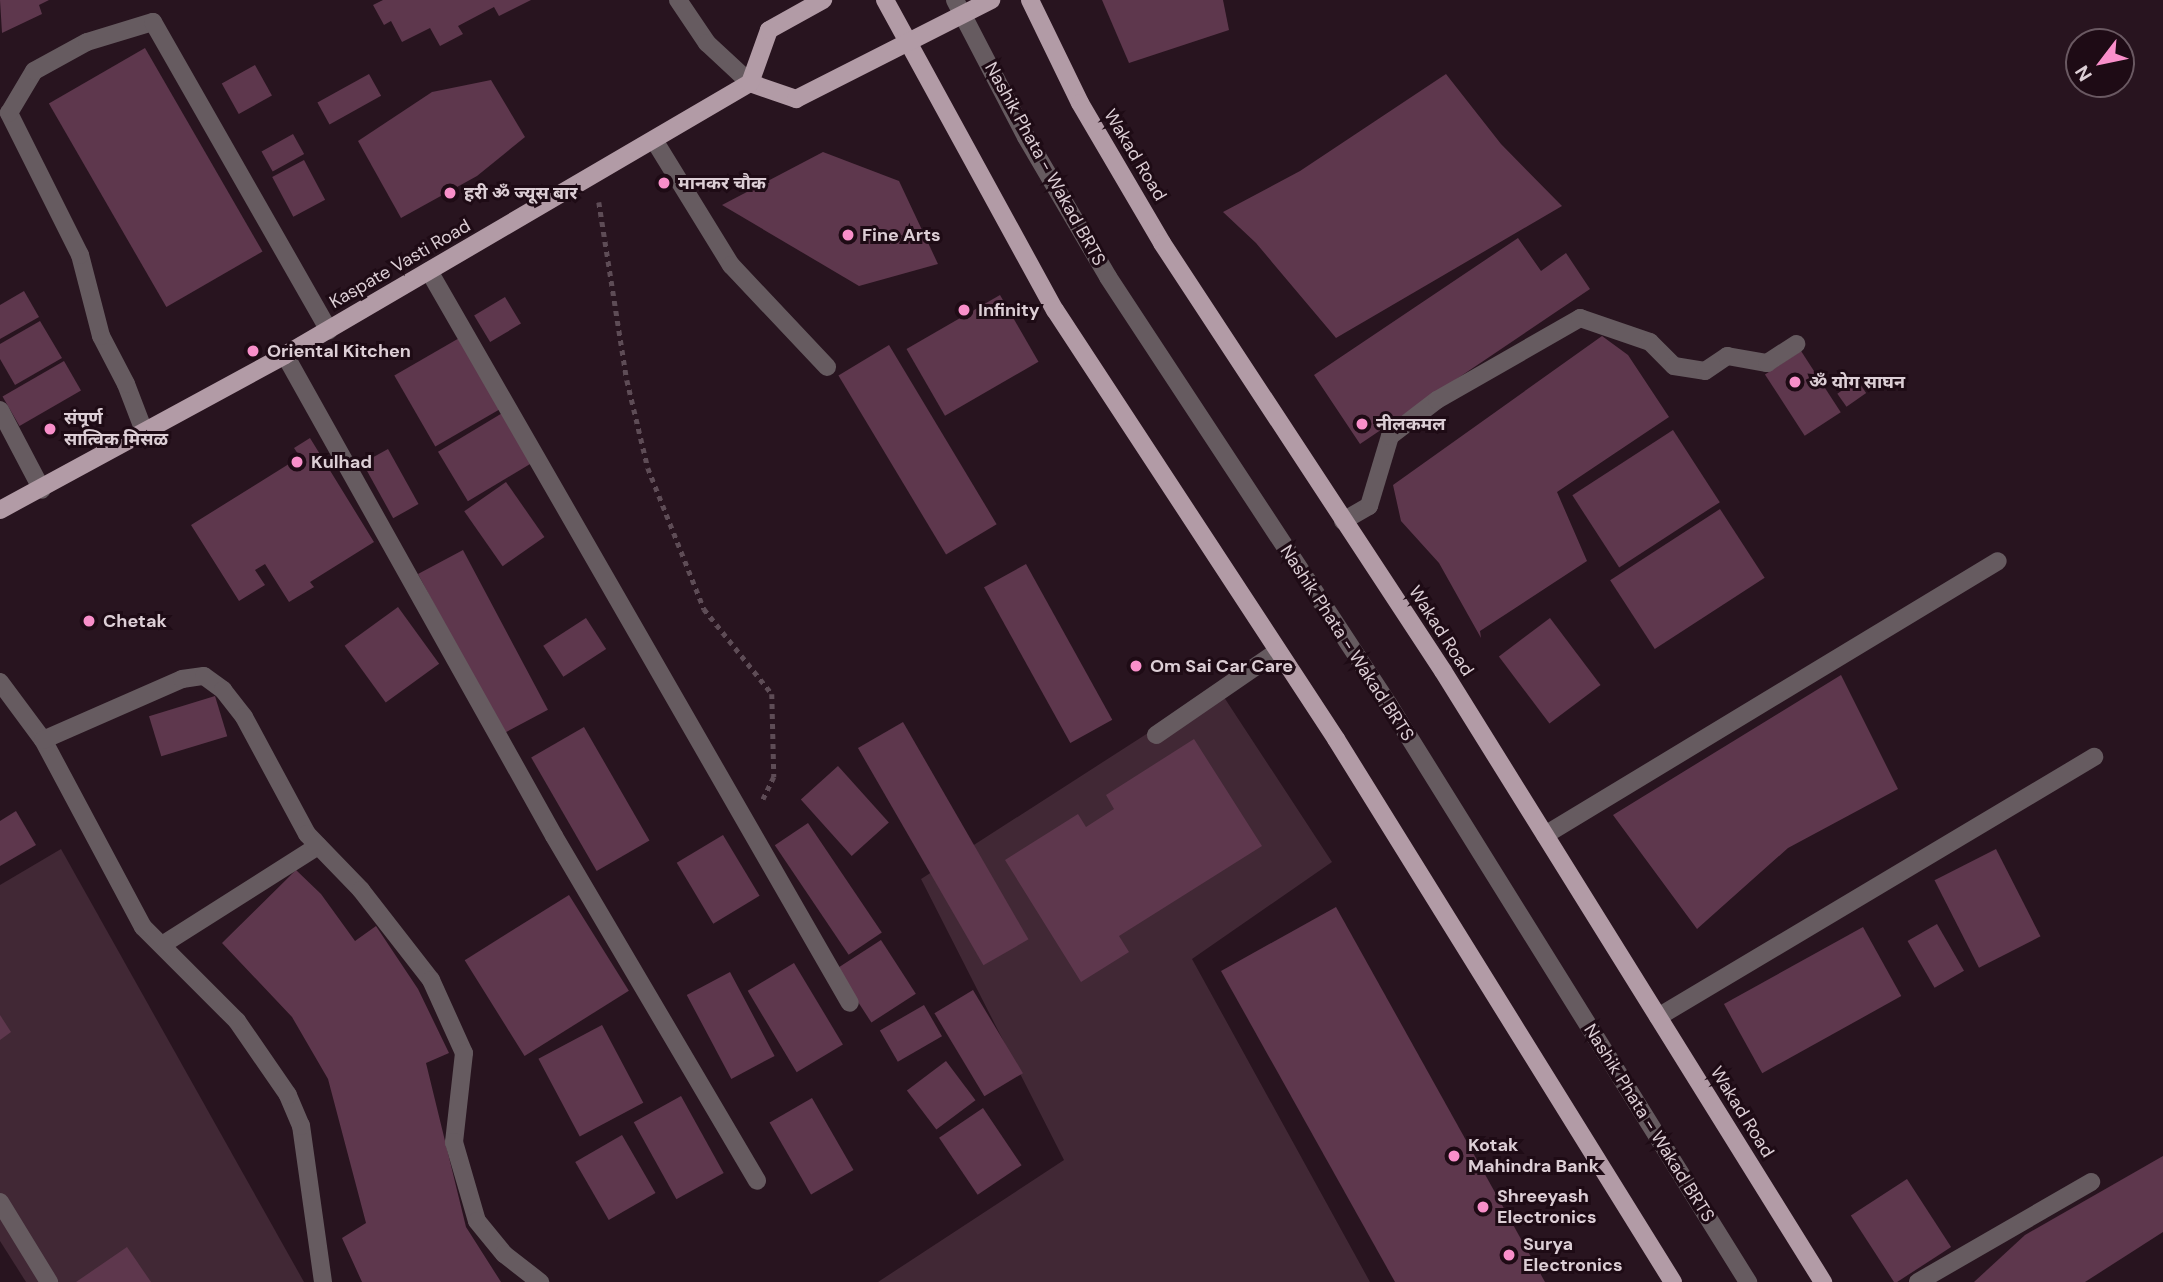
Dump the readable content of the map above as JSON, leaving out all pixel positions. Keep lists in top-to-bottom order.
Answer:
{
  "streets": {
    "main road": ["Wakad Road", "Kaspate Vasti Road"],
    "street": ["Nashik Phata - Wakad BRTS"]
  },
  "places": [
    "मानकर चौक",
    "हरी ॐ ज्यूस बार",
    "Fine Arts",
    "Infinity",
    "Oriental Kitchen",
    "ॐ योग साघन",
    "नीलकमल",
    "संपूर्ण सात्विक मिसळ",
    "Kulhad",
    "Chetak",
    "Om Sai Car Care",
    "Kotak Mahindra Bank",
    "Shreeyash Electronics",
    "Surya Electronics"
  ],
  "north": "bottom left"
}
